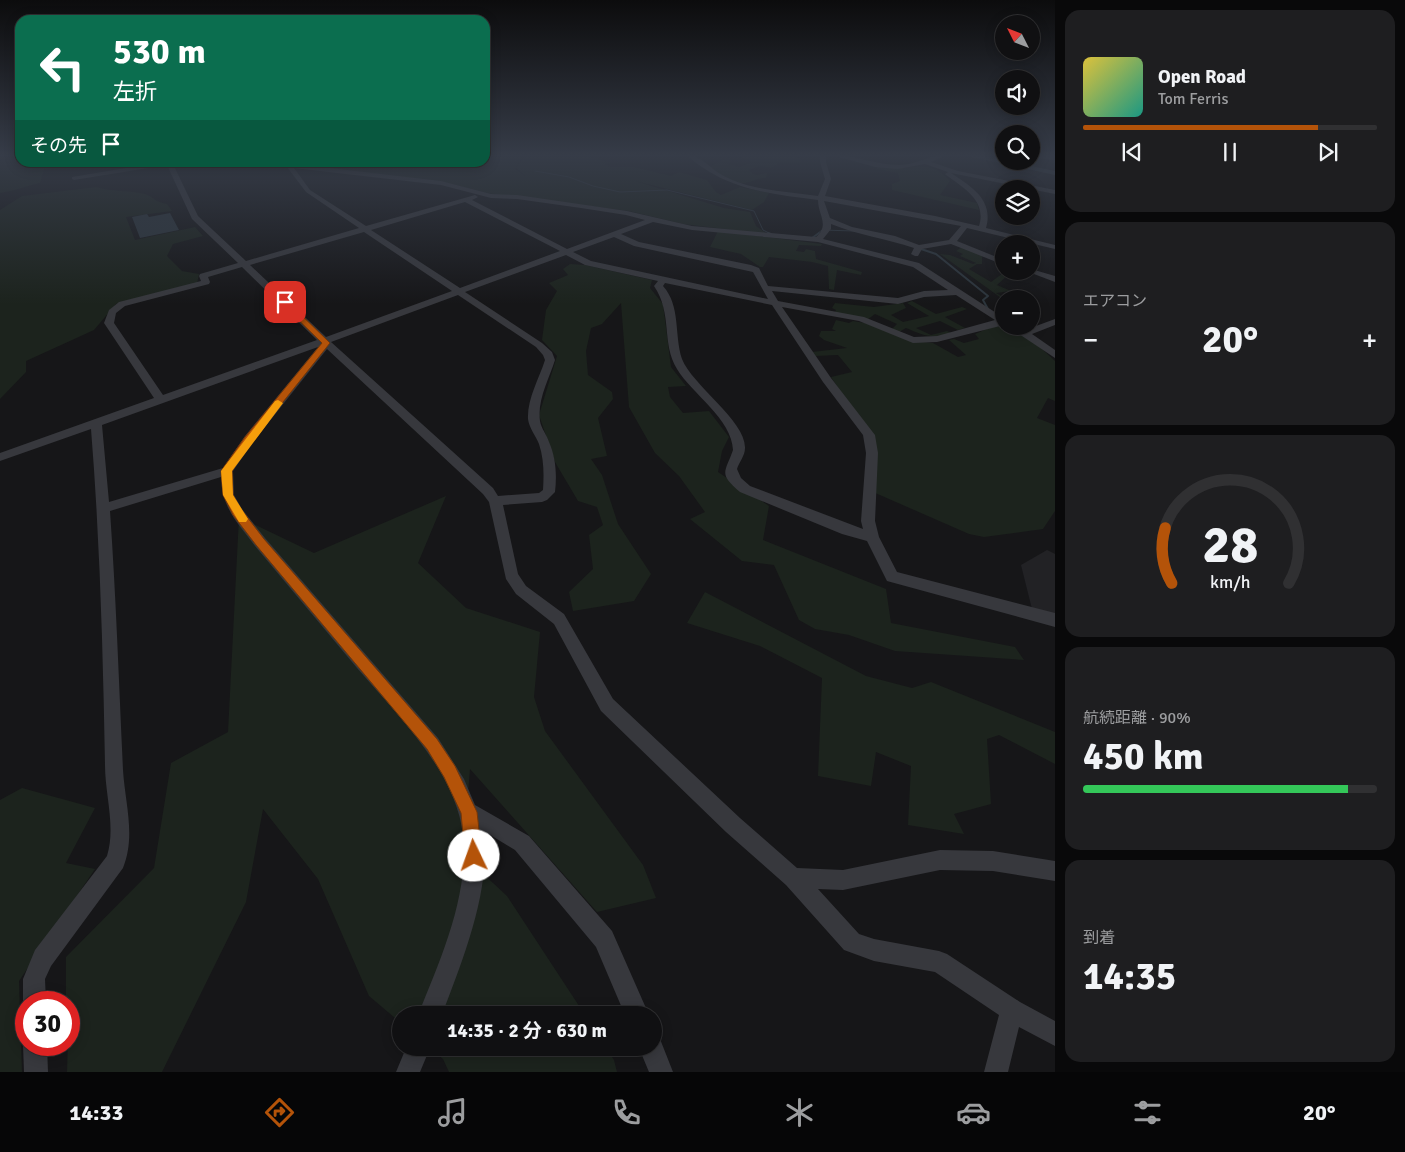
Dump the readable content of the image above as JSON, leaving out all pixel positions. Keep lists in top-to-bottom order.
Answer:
{
  "north": "top left",
  "page": {
    "map_buttons": ["+", "−"],
    "turn": ["530 m", "左折"],
    "song": ["Open Road", "Tom Ferris"],
    "then": "その先",
    "tile": [
      "エアコン",
      ["航続距離 · 90%", "450 km"],
      ["到着", "14:35"]
    ],
    "heat": ["−", "20°", "+"],
    "limit": "30",
    "trip": "14:35 · 2 分 · 630 m",
    "tabs": ["14:33", "20°"],
    "gauge": ["28", "km/h"]
  }
}
